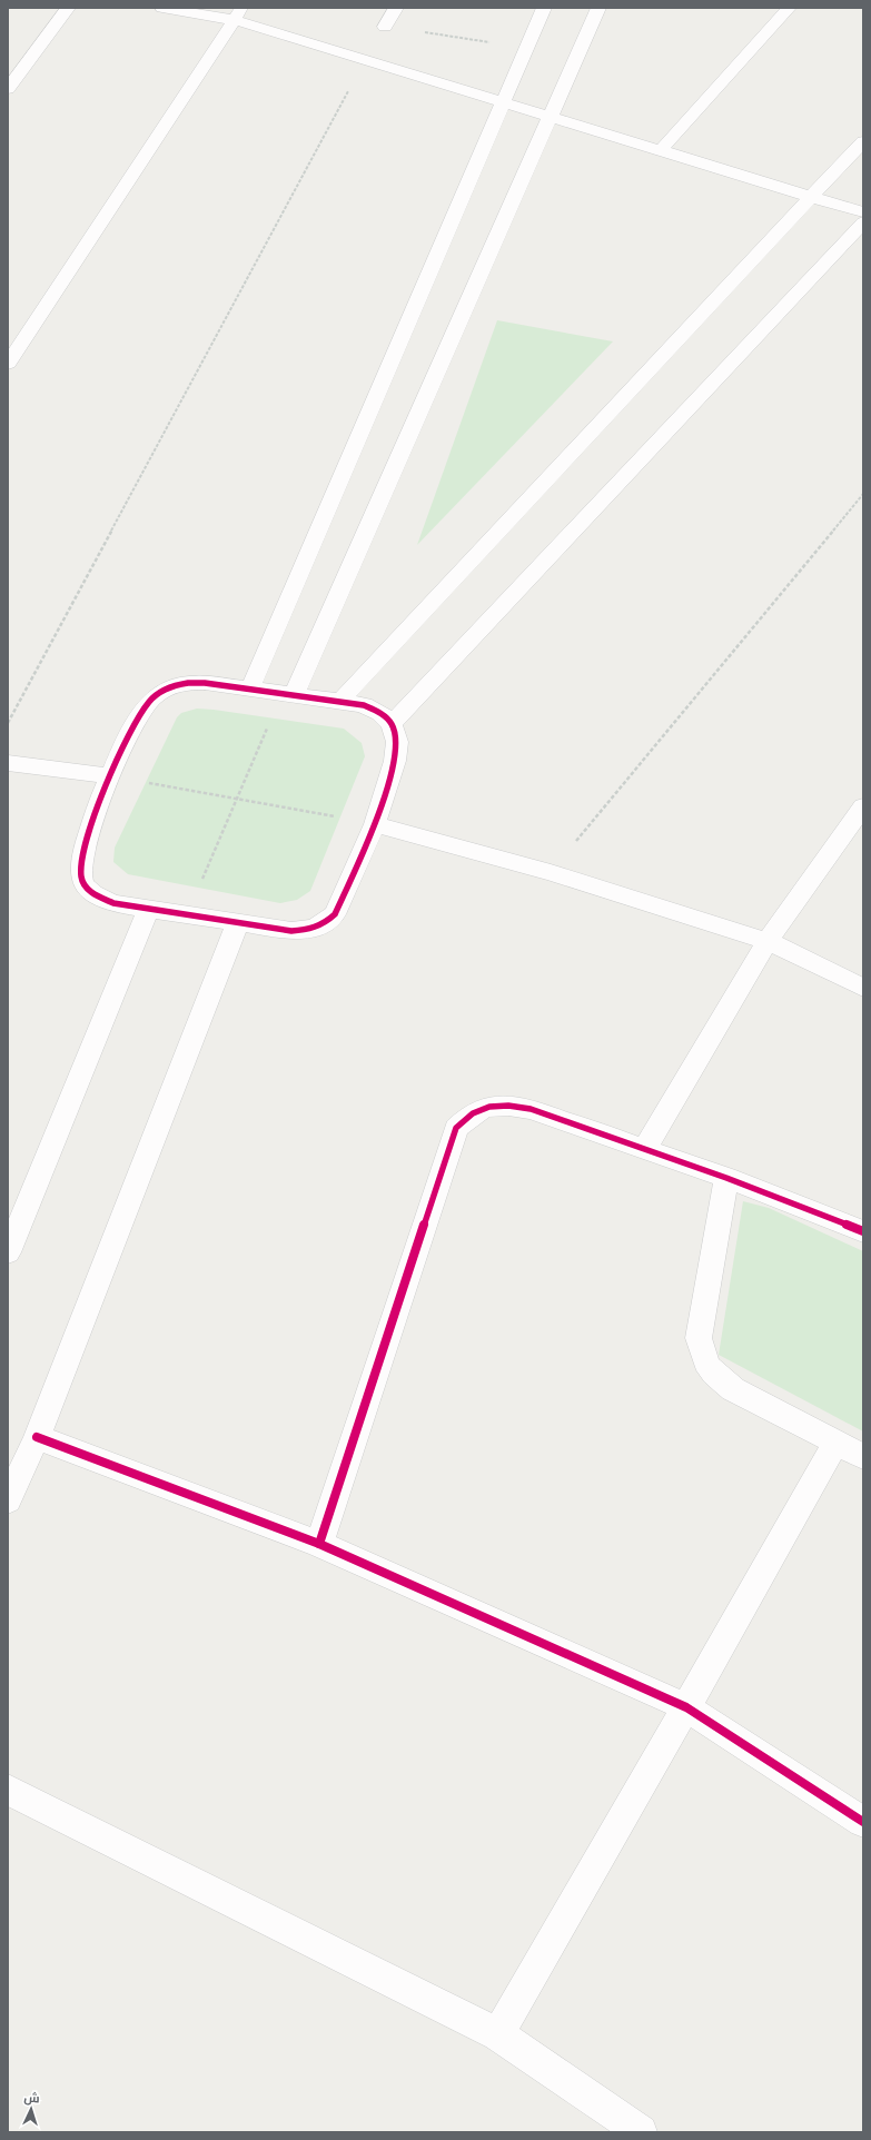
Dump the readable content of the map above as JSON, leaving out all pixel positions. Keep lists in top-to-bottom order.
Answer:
{
  "north": "top"
}
